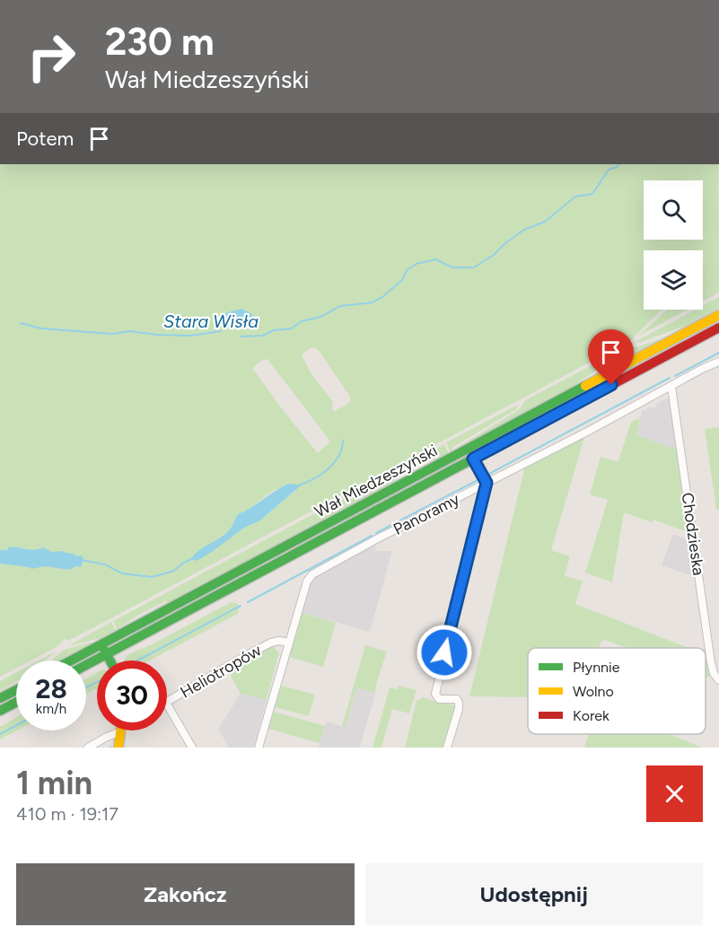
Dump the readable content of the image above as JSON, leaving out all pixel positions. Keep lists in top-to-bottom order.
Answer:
{
  "streets": {
    "main road": ["Wał Miedzeszyński"],
    "street": ["Panoramy", "Chodzieska", "Heliotropów"]
  },
  "crossings": [
    ["Panoramy", "Chodzieska"],
    ["Panoramy", "Heliotropów"]
  ],
  "water": ["Stara Wisła"],
  "legend": ["Płynnie", "Wolno", "Korek"],
  "page": {
    "turn": ["230 m", "Wał Miedzeszyński"],
    "then": "Potem",
    "speed": "28 km/h",
    "limit": "30",
    "heading": ["1 min", "410 m · 19:17"],
    "buttons": ["Zakończ", "Udostępnij"]
  }
}
